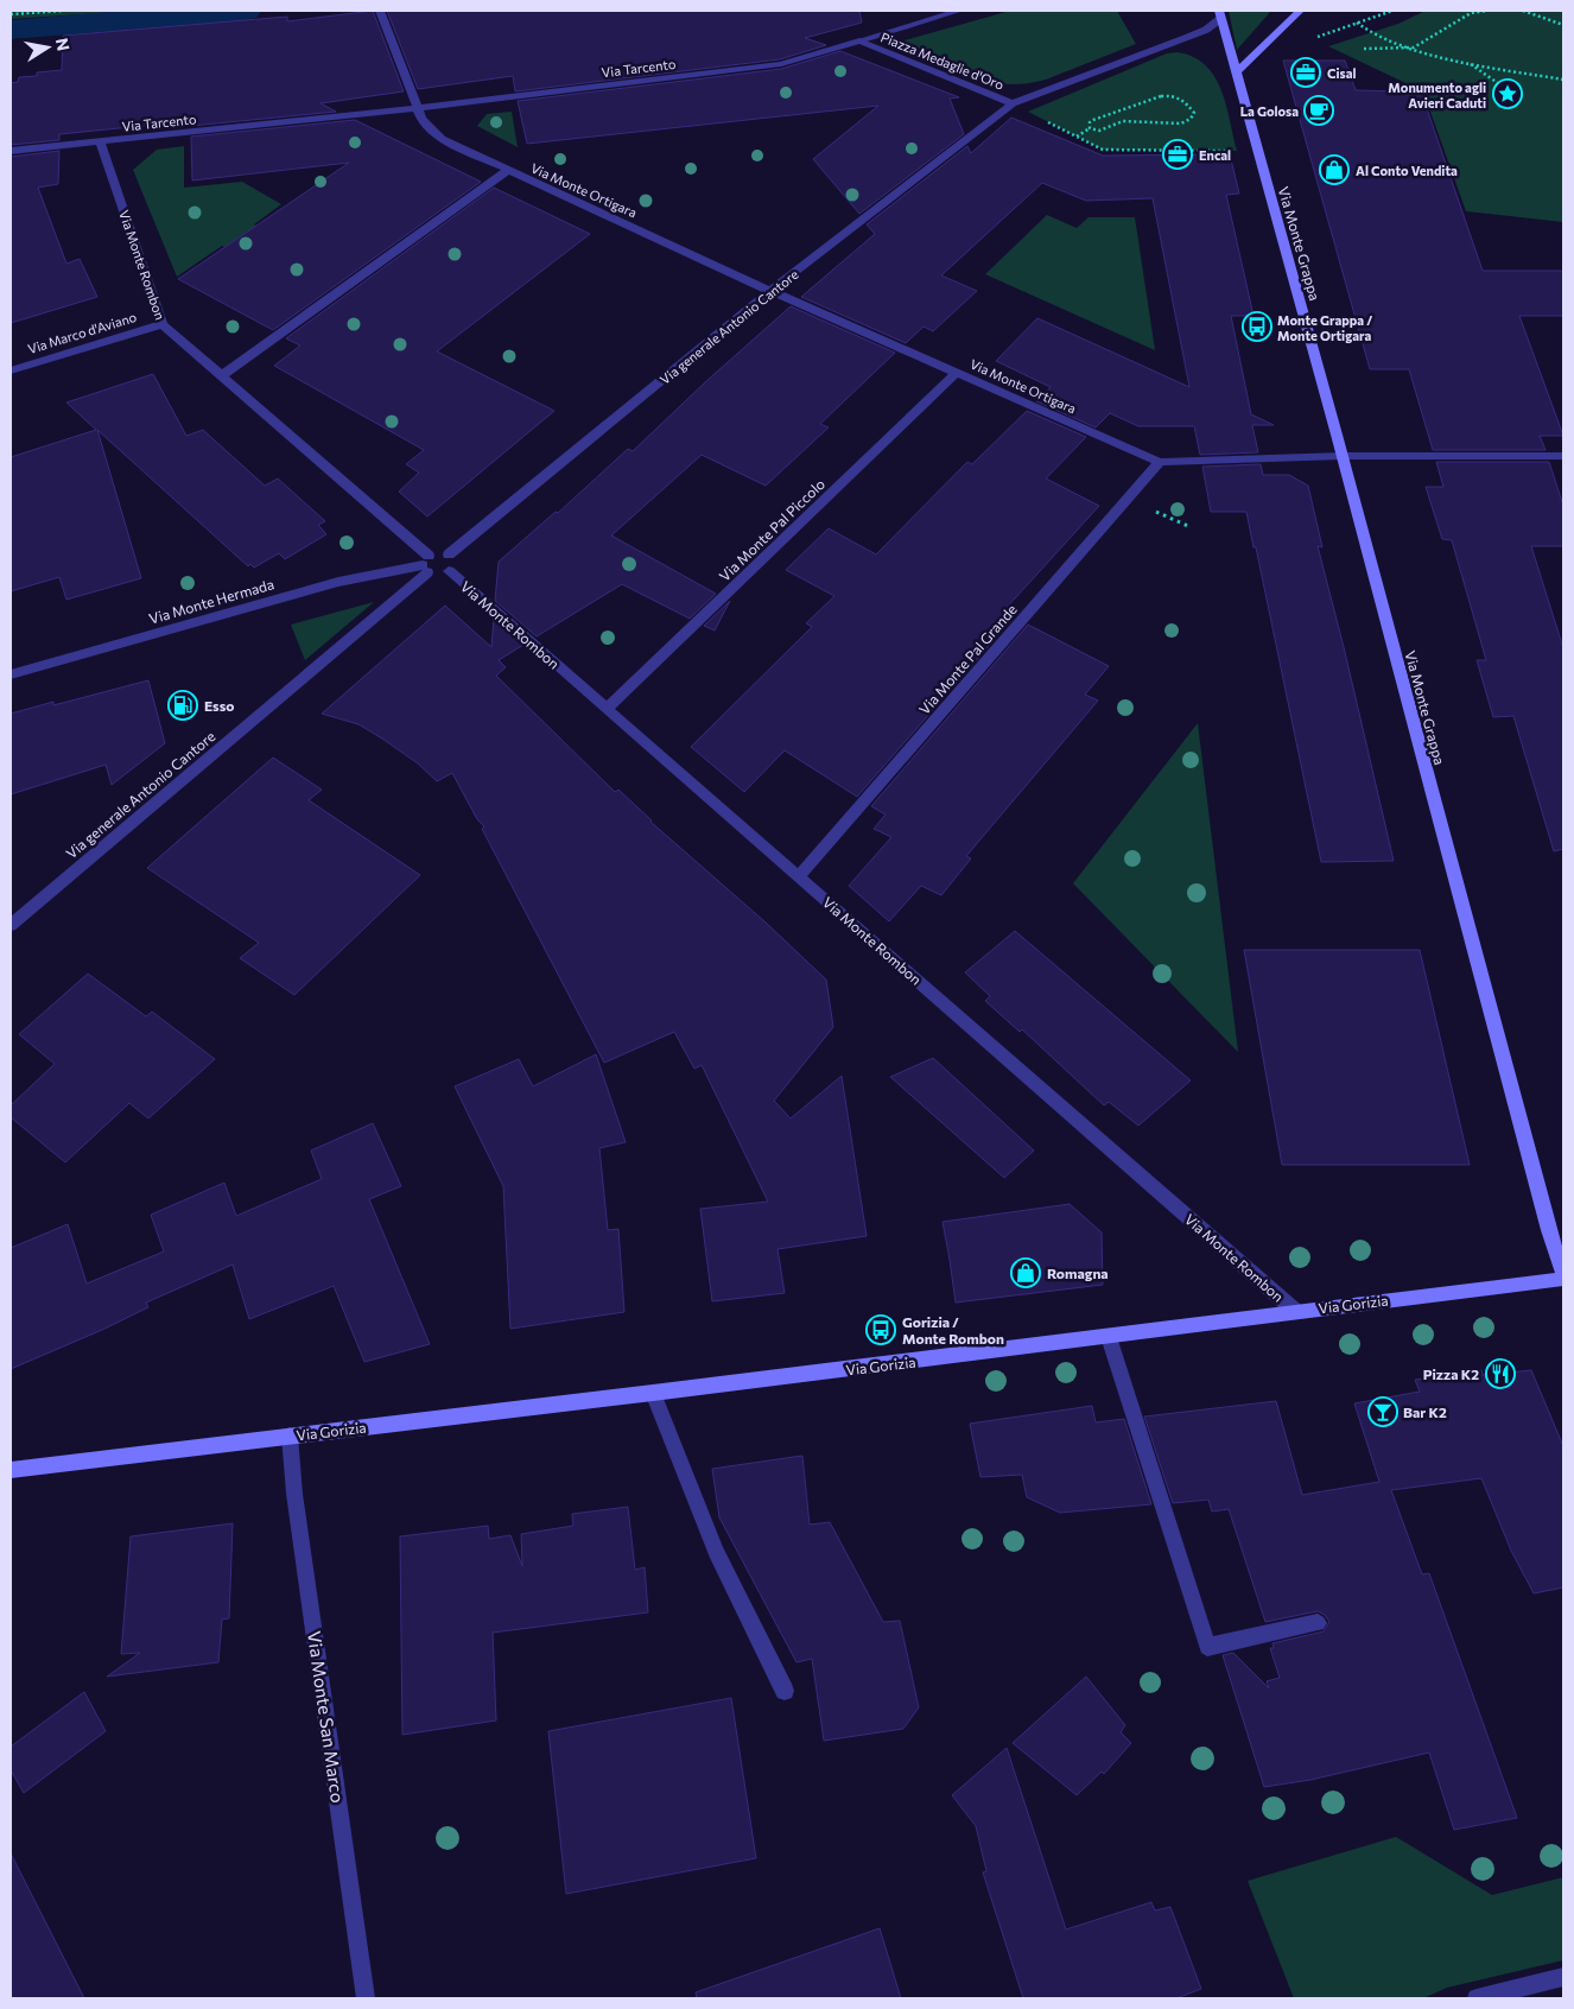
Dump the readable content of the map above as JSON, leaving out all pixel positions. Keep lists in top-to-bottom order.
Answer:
{
  "streets": {
    "street": [
      "Piazza Medaglie d'Oro",
      "Via Tarcento",
      "Via Monte Ortigara",
      "Via Monte Grappa",
      "Via Monte Rombon",
      "Via generale Antonio Cantore",
      "Via Marco d'Aviano",
      "Via Monte Pal Piccolo",
      "Via Monte Hermada",
      "Via Monte Pal Grande",
      "Via Gorizia",
      "Via Monte San Marco"
    ]
  },
  "crossings": [
    ["Piazza Medaglie d'Oro", "Via Tarcento"],
    ["Piazza Medaglie d'Oro", "Via Monte Grappa"],
    ["Piazza Medaglie d'Oro", "Via generale Antonio Cantore"],
    ["Via Tarcento", "Via Monte Ortigara"],
    ["Via Tarcento", "Via Monte Rombon"],
    ["Via Monte Ortigara", "Via Monte Grappa"],
    ["Via Monte Ortigara", "Via Monte Rombon"],
    ["Via Monte Ortigara", "Via generale Antonio Cantore"],
    ["Via Monte Ortigara", "Via Monte Pal Piccolo"],
    ["Via Monte Ortigara", "Via Monte Pal Grande"],
    ["Via Monte Grappa", "Via Gorizia"],
    ["Via Monte Rombon", "Via generale Antonio Cantore"],
    ["Via Monte Rombon", "Via Marco d'Aviano"],
    ["Via Monte Rombon", "Via Monte Pal Piccolo"],
    ["Via Monte Rombon", "Via Monte Hermada"],
    ["Via Monte Rombon", "Via Monte Pal Grande"],
    ["Via Monte Rombon", "Via Gorizia"],
    ["Via generale Antonio Cantore", "Via Monte Hermada"],
    ["Via Gorizia", "Via Monte San Marco"]
  ],
  "places": {
    "office": ["Cisal", "Encal"],
    "place": ["Monumento agli Avieri Caduti"],
    "cafe": ["La Golosa"],
    "shop": ["Al Conto Vendita", "Romagna"],
    "bus stop": ["Monte Grappa / Monte Ortigara", "Gorizia / Monte Rombon"],
    "fuel station": ["Esso"],
    "restaurant": ["Pizza K2"],
    "bar": ["Bar K2"]
  },
  "north": "right"
}
